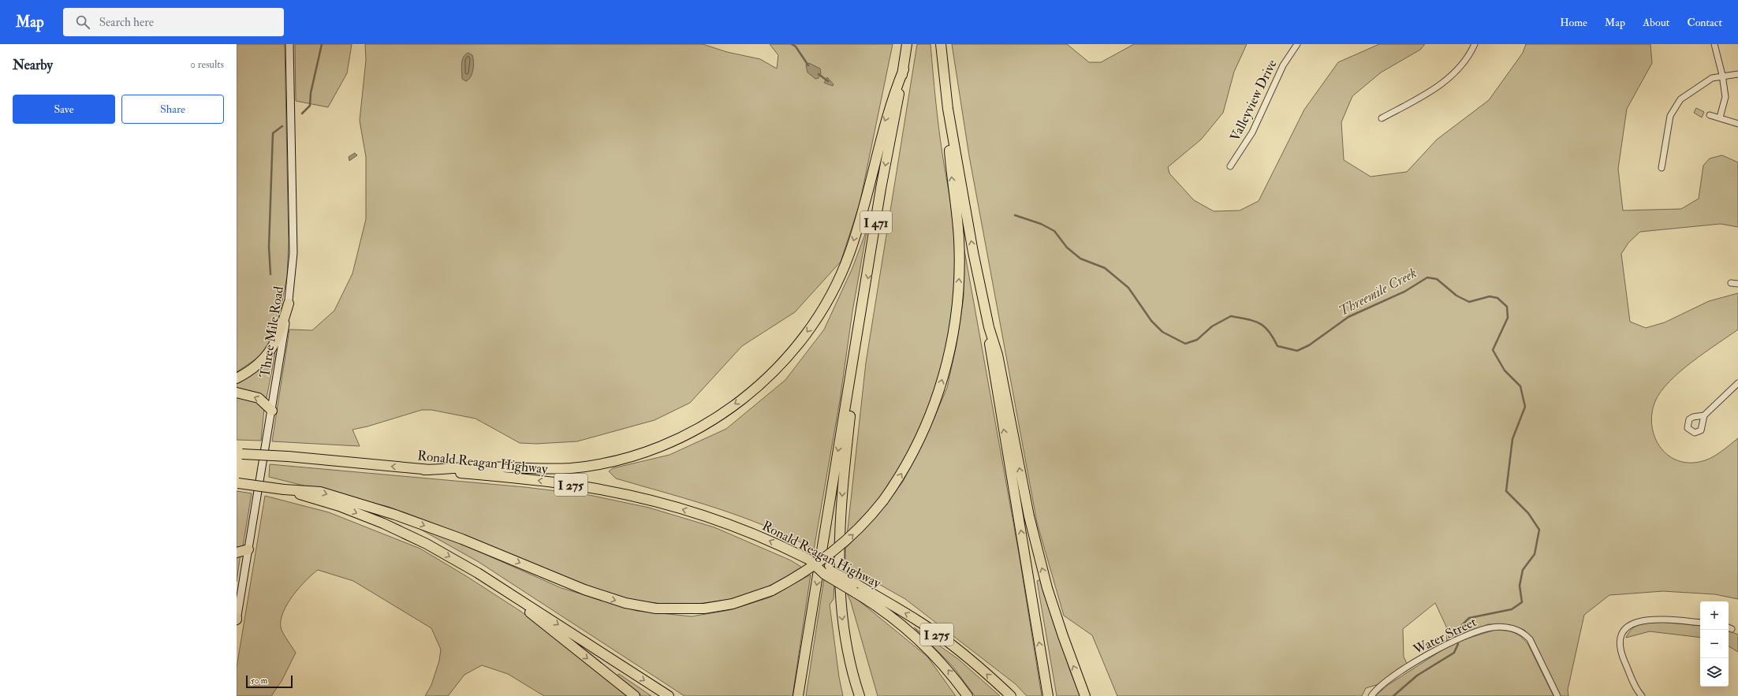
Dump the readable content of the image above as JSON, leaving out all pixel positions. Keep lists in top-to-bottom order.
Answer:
{
  "streets": {
    "highway": ["I 471", "Ronald Reagan Highway", "I 275"],
    "street": ["Valleyview Drive", "Three Mile Road", "Water Street"]
  },
  "water": ["Threemile Creek"],
  "scale_bar": "50 m",
  "page": {
    "header": "Map",
    "search": "Search here",
    "nav": [
      "Home",
      "Map",
      "About",
      "Contact"
    ],
    "heading": ["Nearby", "0 results"],
    "buttons": ["Save", "Share"],
    "map_buttons": ["+", "−"],
    "scale": "50 m"
  }
}
